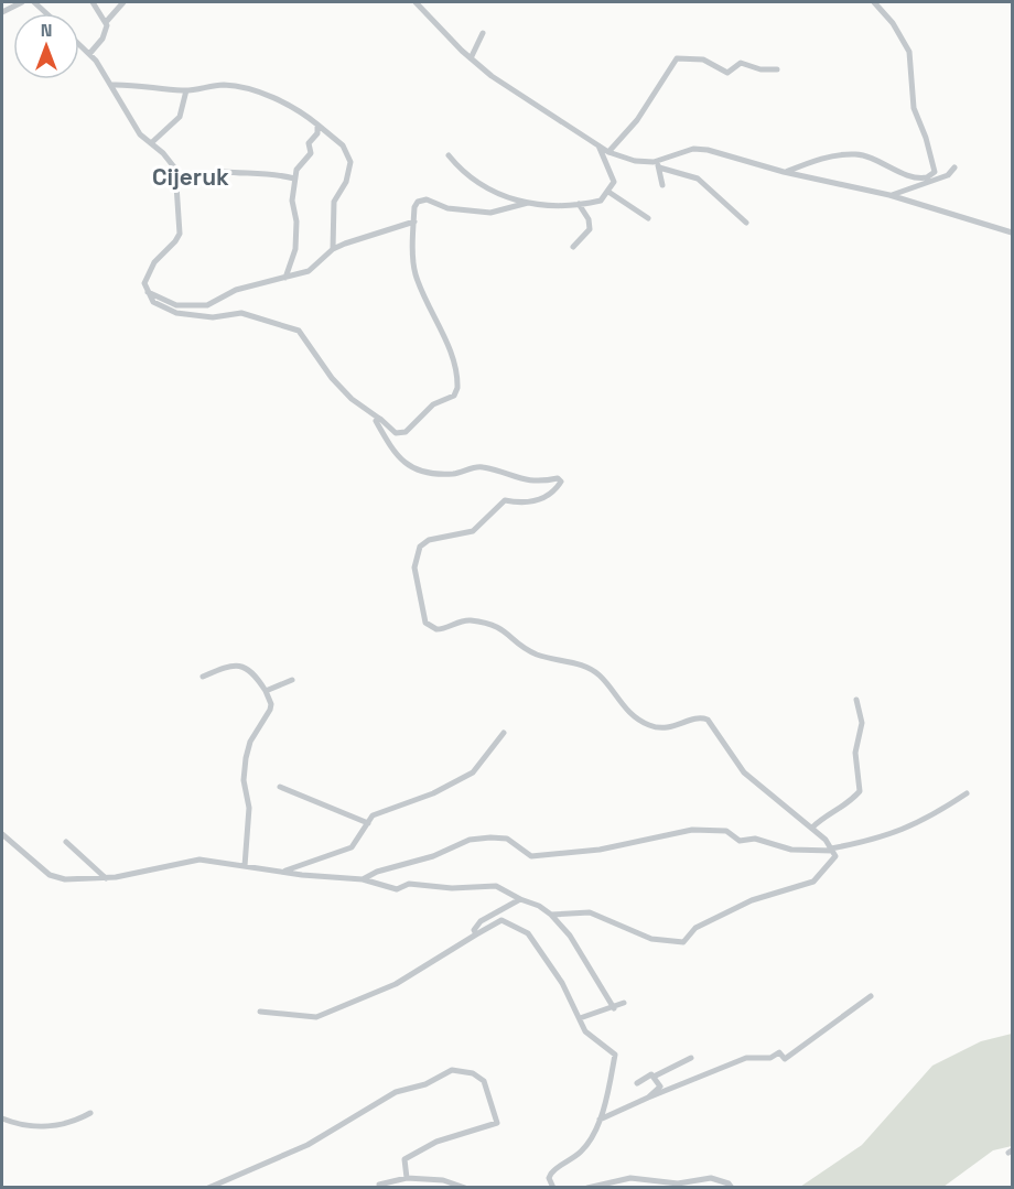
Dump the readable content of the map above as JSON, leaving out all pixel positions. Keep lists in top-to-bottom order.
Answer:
{
  "districts": ["Cijeruk"],
  "north": "top"
}
